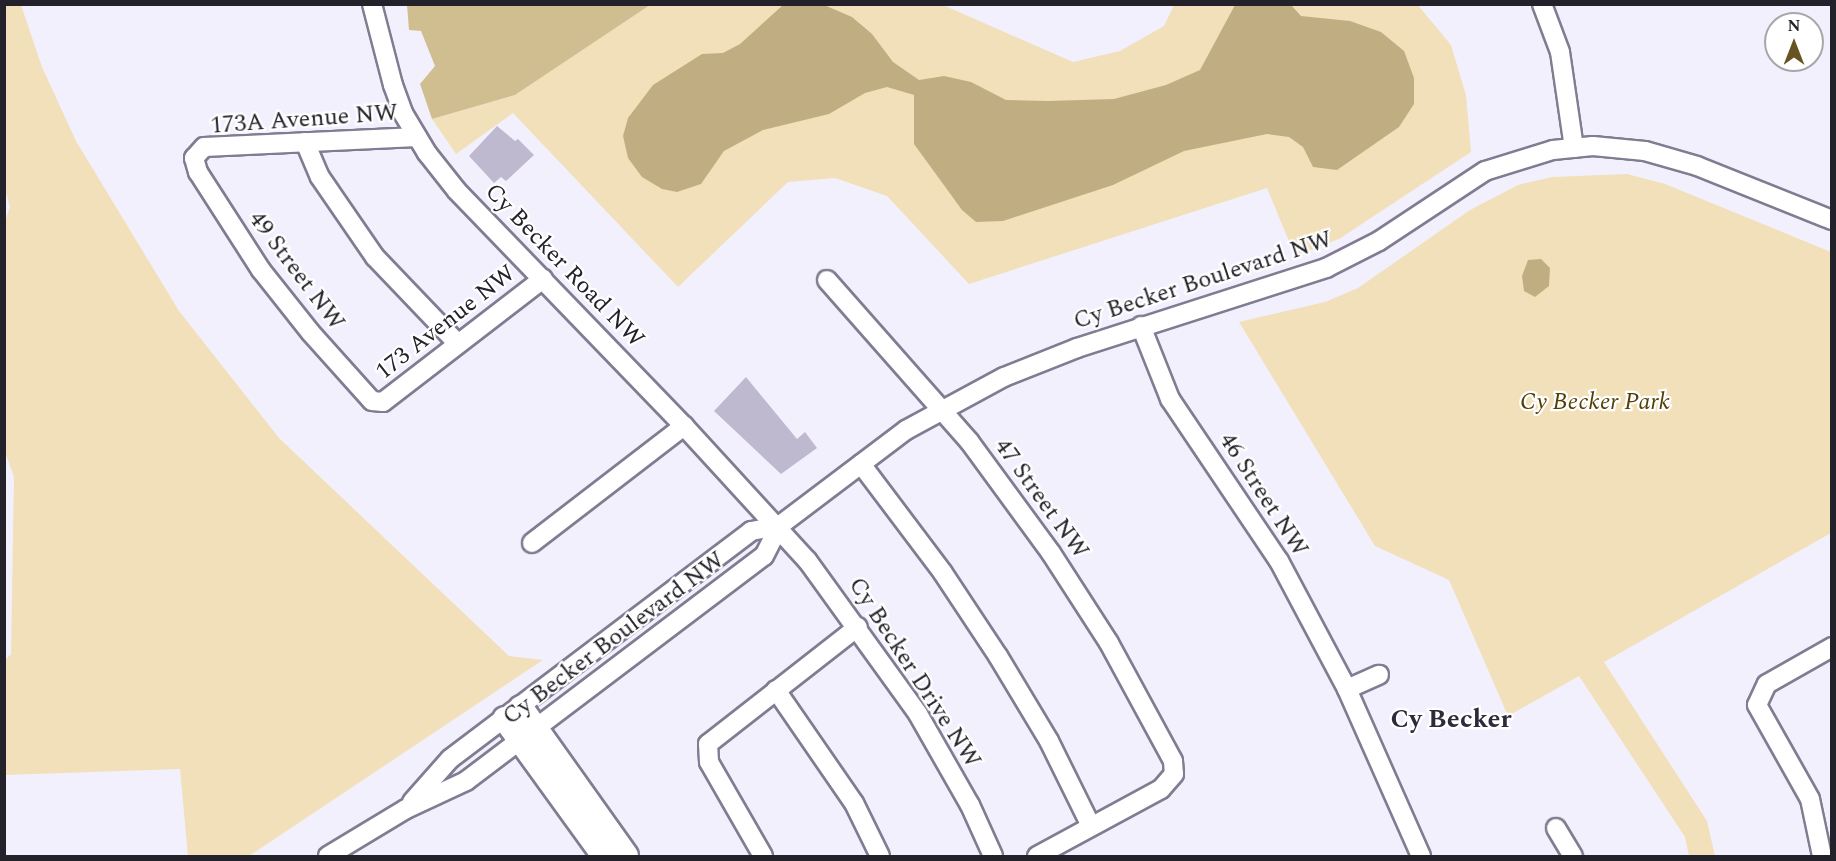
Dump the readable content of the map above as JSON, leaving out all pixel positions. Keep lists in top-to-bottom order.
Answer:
{
  "streets": {
    "street": [
      "173A Avenue NW",
      "Cy Becker Road NW",
      "49 Street NW",
      "Cy Becker Boulevard NW",
      "173 Avenue NW",
      "46 Street NW",
      "47 Street NW",
      "Cy Becker Drive NW"
    ]
  },
  "crossings": [
    ["173A Avenue NW", "Cy Becker Road NW"],
    ["173A Avenue NW", "49 Street NW"],
    ["Cy Becker Road NW", "Cy Becker Boulevard NW"],
    ["Cy Becker Road NW", "173 Avenue NW"],
    ["Cy Becker Road NW", "Cy Becker Drive NW"],
    ["49 Street NW", "173 Avenue NW"],
    ["Cy Becker Boulevard NW", "46 Street NW"],
    ["Cy Becker Boulevard NW", "47 Street NW"],
    ["Cy Becker Boulevard NW", "Cy Becker Drive NW"]
  ],
  "districts": ["Cy Becker"],
  "parks": ["Cy Becker Park"],
  "north": "top"
}
